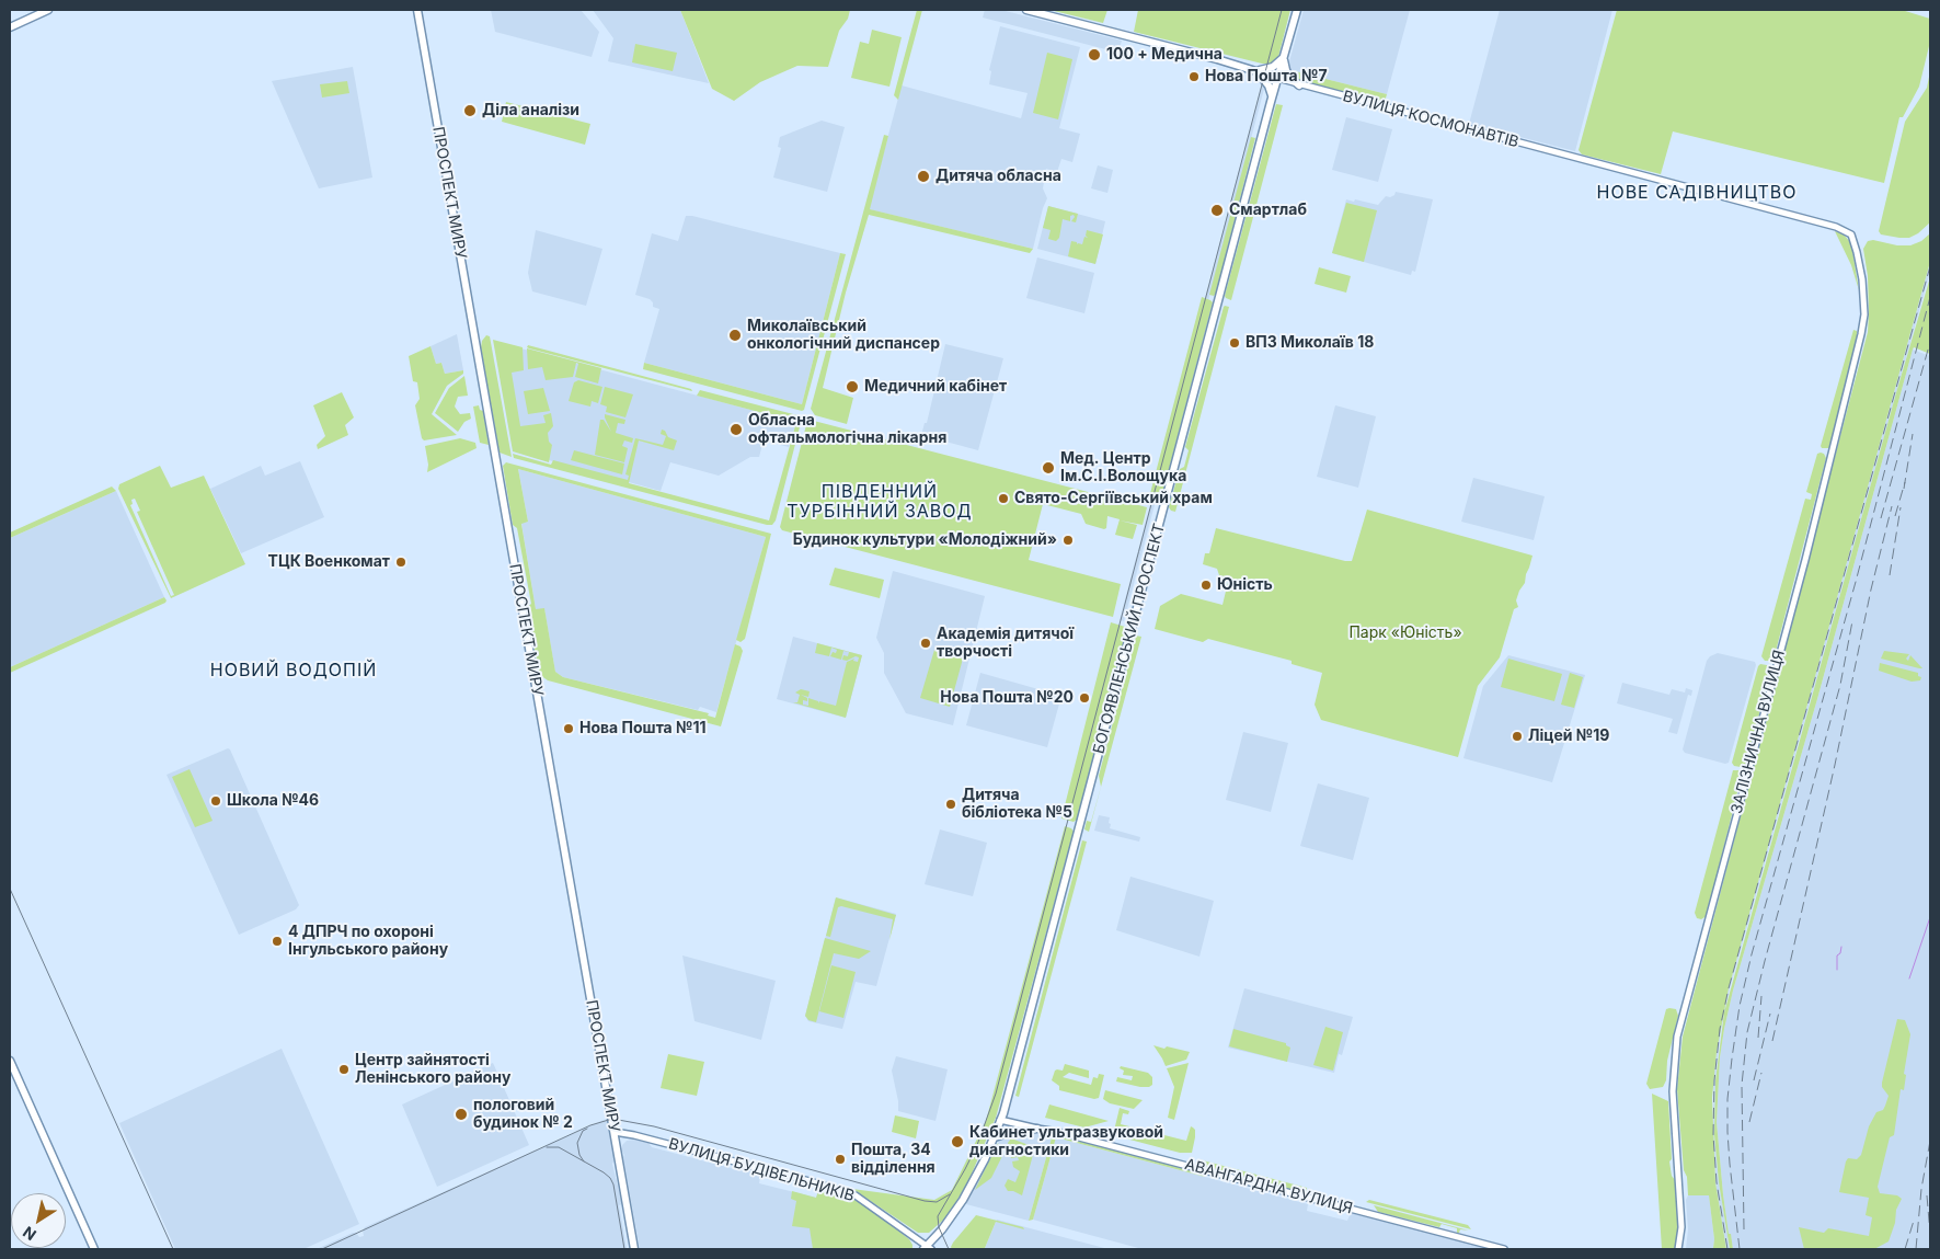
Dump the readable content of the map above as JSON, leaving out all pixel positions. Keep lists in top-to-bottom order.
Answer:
{
  "streets": {
    "main road": ["ВУЛИЦЯ КОСМОНАВТІВ", "ПРОСПЕКТ МИРУ", "БОГОЯВЛЕНСЬКИЙ ПРОСПЕКТ"],
    "street": ["ЗАЛІЗНИЧНА ВУЛИЦЯ", "ВУЛИЦЯ БУДІВЕЛЬНИКІВ", "АВАНГАРДНА ВУЛИЦЯ"]
  },
  "crossings": [
    ["ВУЛИЦЯ КОСМОНАВТІВ", "БОГОЯВЛЕНСЬКИЙ ПРОСПЕКТ"],
    ["ВУЛИЦЯ КОСМОНАВТІВ", "ЗАЛІЗНИЧНА ВУЛИЦЯ"],
    ["ПРОСПЕКТ МИРУ", "ВУЛИЦЯ БУДІВЕЛЬНИКІВ"],
    ["БОГОЯВЛЕНСЬКИЙ ПРОСПЕКТ", "ВУЛИЦЯ БУДІВЕЛЬНИКІВ"],
    ["БОГОЯВЛЕНСЬКИЙ ПРОСПЕКТ", "АВАНГАРДНА ВУЛИЦЯ"]
  ],
  "districts": ["НОВЕ САДІВНИЦТВО", "ПІВДЕННИЙ ТУРБІННИЙ ЗАВОД", "НОВИЙ ВОДОПІЙ"],
  "parks": ["Парк «Юність»"],
  "places": [
    "100 + Медична",
    "Нова Пошта №7",
    "Діла аналізи",
    "Дитяча обласна",
    "Смартлаб",
    "Миколаївський онкологічний диспансер",
    "ВПЗ Миколаїв 18",
    "Медичний кабінет",
    "Обласна офтальмологічна лікарня",
    "Мед. Центр Ім.С.І.Волощука",
    "Свято-Сергіївський храм",
    "Будинок культури «Молодіжний»",
    "ТЦК Военкомат",
    "Юність",
    "Академія дитячої творчості",
    "Нова Пошта №20",
    "Нова Пошта №11",
    "Ліцей №19",
    "Школа №46",
    "Дитяча бібліотека №5",
    "4 ДПРЧ по охороні Інгульського району",
    "Центр зайнятості Ленінського району",
    "пологовий будинок № 2",
    "Кабинет ультразвуковой диагностики",
    "Пошта, 34 відділення"
  ],
  "north": "bottom left"
}
